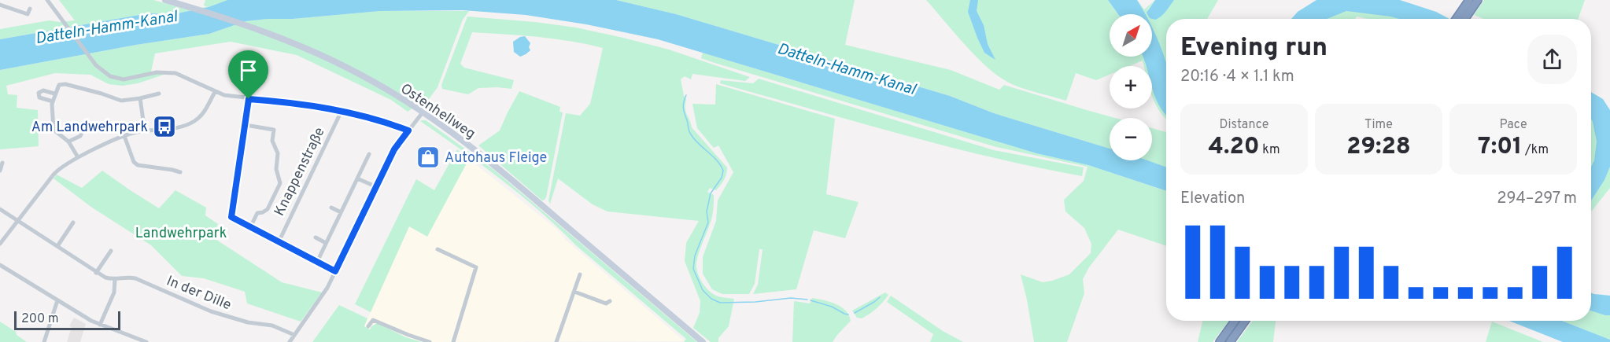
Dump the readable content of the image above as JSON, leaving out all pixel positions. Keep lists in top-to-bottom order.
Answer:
{
  "streets": {
    "main road": ["Ostenhellweg"],
    "street": ["Knappenstraße", "In der Dille"]
  },
  "water": ["Datteln-Hamm-Kanal"],
  "parks": ["Landwehrpark"],
  "places": {
    "bus stop": ["Am Landwehrpark"],
    "shop": ["Autohaus Fleige"]
  },
  "scale_bar": "200 m",
  "north": "top right",
  "page": {
    "map_buttons": ["+", "−"],
    "heading": ["Evening run", "20:16 · 4 × 1.1 km"],
    "stats": [
      ["Distance", "4.20 km"],
      ["Time", "29:28"],
      ["Pace", "7:01 /km"]
    ],
    "chart": ["Elevation", "294–297 m"],
    "scale": "200 m"
  }
}
